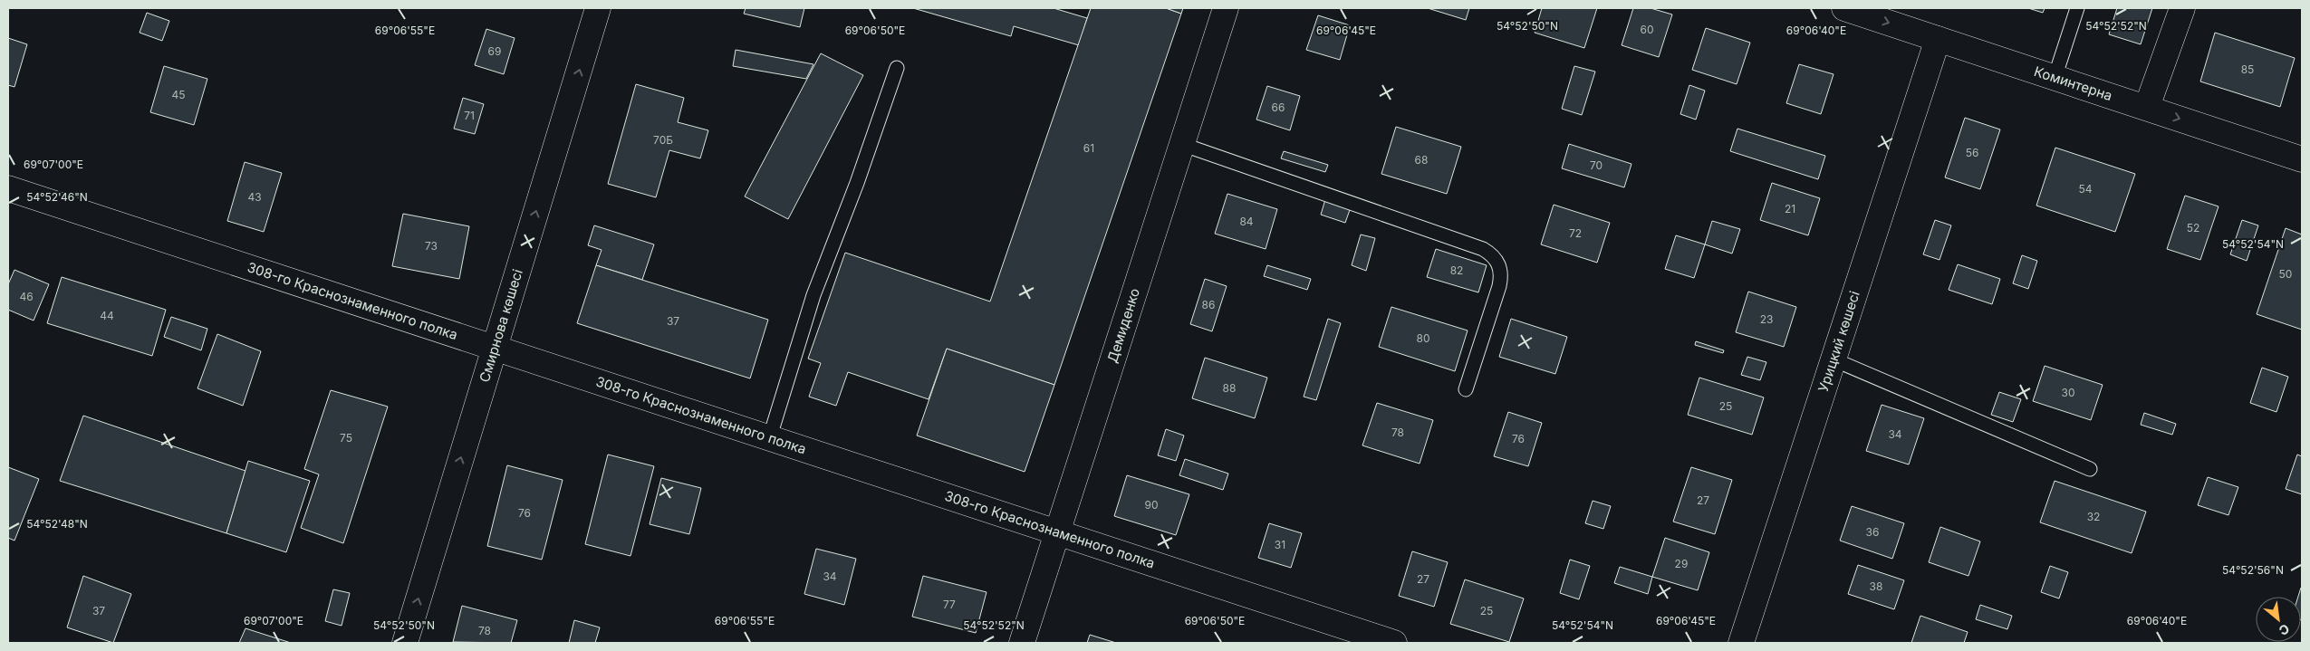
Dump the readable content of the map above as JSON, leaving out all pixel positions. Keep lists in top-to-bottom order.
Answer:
{
  "streets": {
    "street": [
      "Коминтерна",
      "308-го Краснознаменного полка",
      "Демиденко",
      "Смирнова көшесі",
      "Урицкий көшесі"
    ]
  },
  "crossings": [
    ["Коминтерна", "Урицкий көшесі"],
    ["308-го Краснознаменного полка", "Демиденко"],
    ["308-го Краснознаменного полка", "Смирнова көшесі"]
  ],
  "one_way": ["Коминтерна", "Смирнова көшесі"],
  "house_numbers": [
    "60",
    "69",
    "85",
    "45",
    "66",
    "71",
    "70Б",
    "61",
    "56",
    "68",
    "70",
    "54",
    "43",
    "21",
    "84",
    "52",
    "72",
    "73",
    "82",
    "50",
    "46",
    "86",
    "44",
    "23",
    "37",
    "80",
    "88",
    "30",
    "25",
    "78",
    "34",
    "75",
    "76",
    "27",
    "90",
    "76",
    "32",
    "36",
    "31",
    "29",
    "34",
    "27",
    "38",
    "77",
    "37",
    "25",
    "78"
  ],
  "north": "bottom right",
  "coordinates": [
    "54°52'50\"N",
    "54°52'52\"N",
    "69°06'55\"E",
    "69°06'50\"E",
    "69°06'45\"E",
    "69°06'40\"E",
    "69°07'00\"E",
    "54°52'46\"N",
    "54°52'54\"N",
    "54°52'48\"N",
    "54°52'56\"N"
  ]
}
